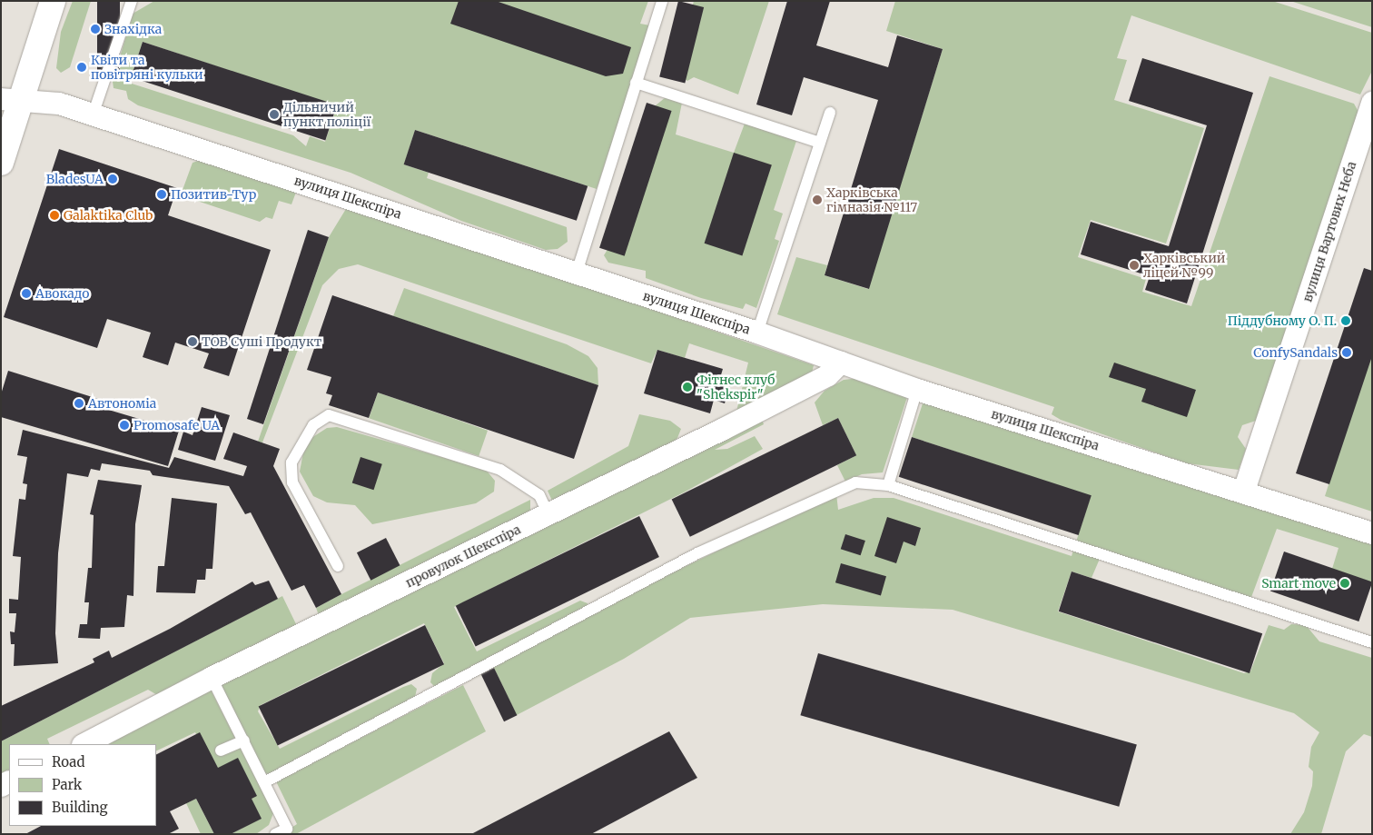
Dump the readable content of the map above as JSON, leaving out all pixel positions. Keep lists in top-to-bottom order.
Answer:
{
  "streets": {
    "street": ["вулиця Шекспіра", "вулиця Вартових Неба", "провулок Шекспіра"]
  },
  "crossings": [
    ["вулиця Шекспіра", "вулиця Вартових Неба"],
    ["вулиця Шекспіра", "провулок Шекспіра"]
  ],
  "places": [
    "Знахідка",
    "Квіти та повітряні кульки",
    "Дільничий пункт поліції",
    "BladesUA",
    "Позитив-Тур",
    "Харківська гімназія №117",
    "Galaktika Club",
    "Харківський ліцей №99",
    "Авокадо",
    "Піддубному О. П.",
    "ТОВ Суші Продукт",
    "ConfySandals",
    "Фітнес клуб \"Shekspir\"",
    "Автономіа",
    "Promosafe UA",
    "Smart move"
  ],
  "legend": ["Road", "Park", "Building"]
}
